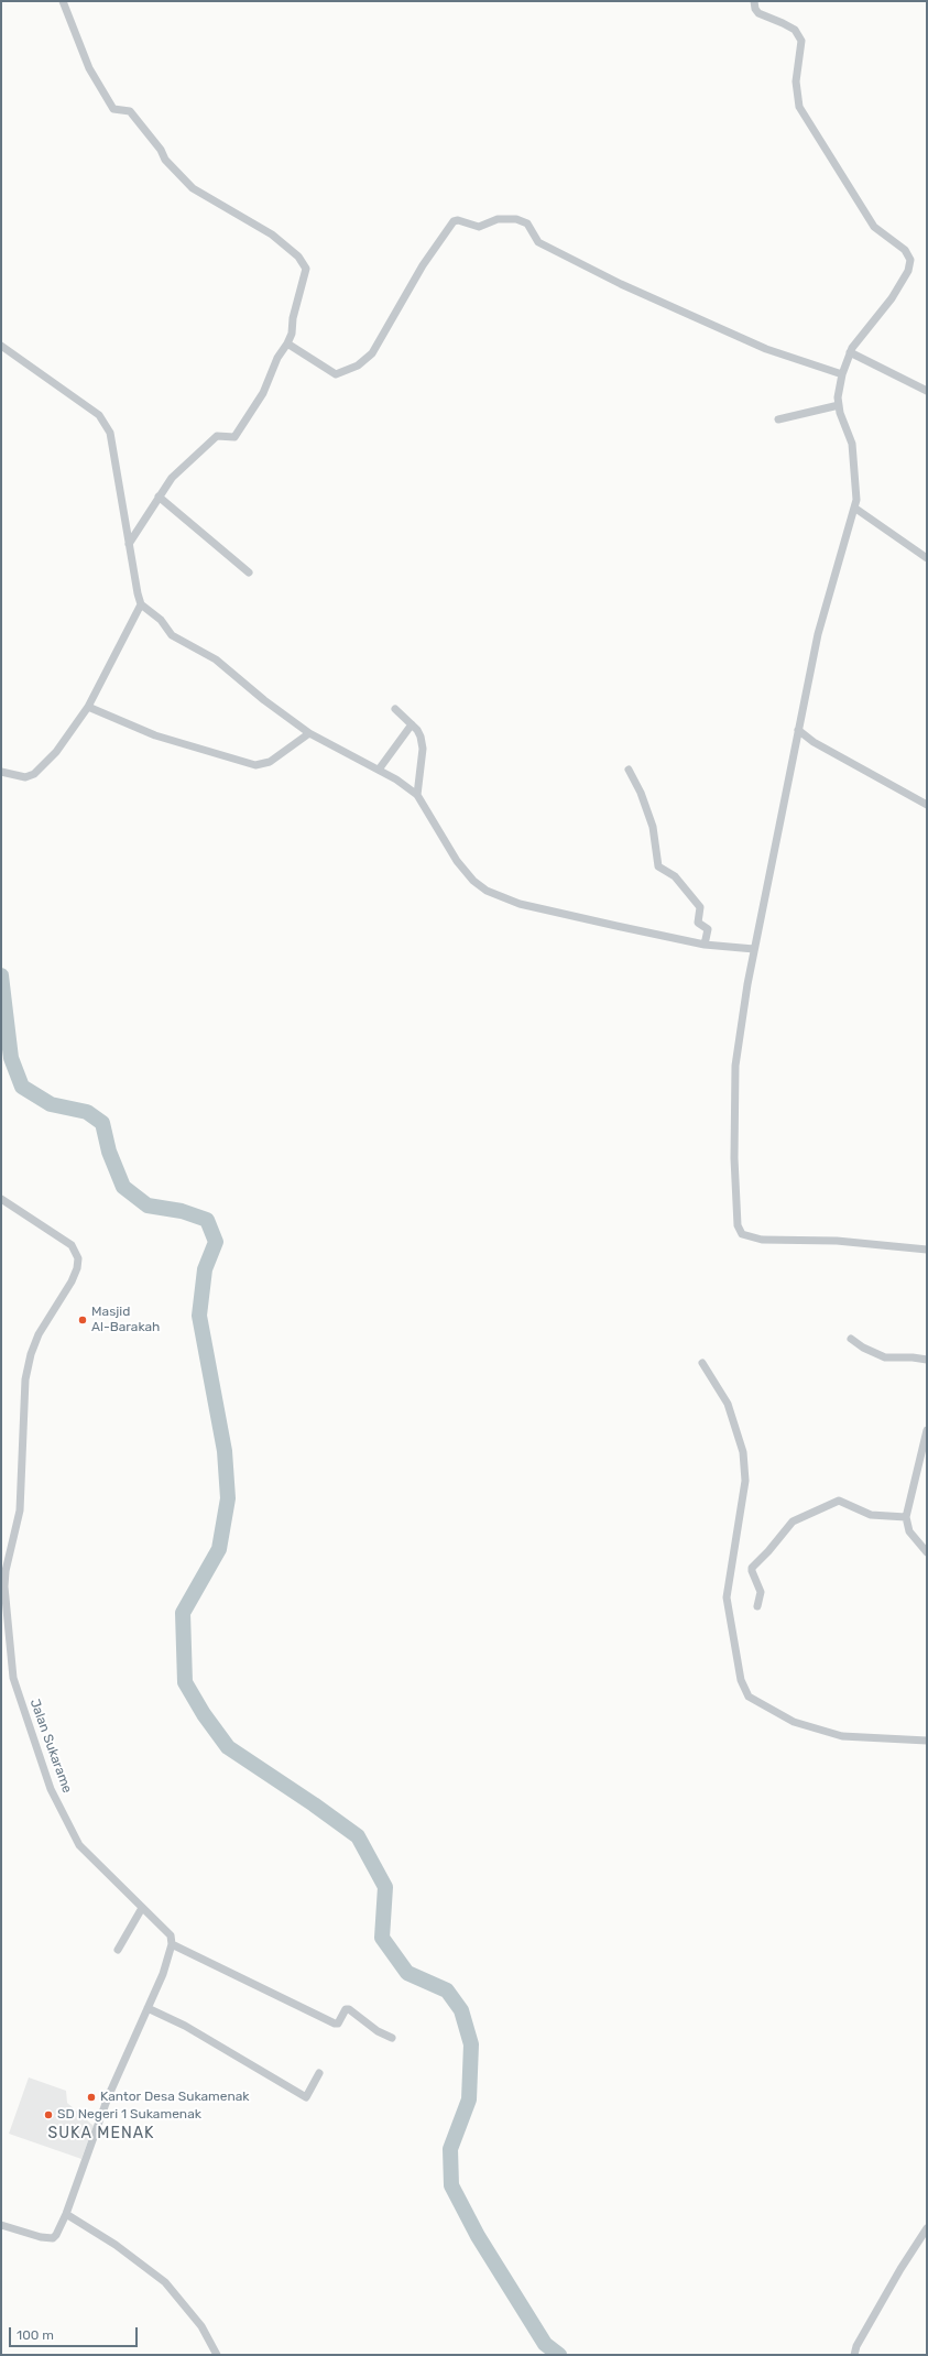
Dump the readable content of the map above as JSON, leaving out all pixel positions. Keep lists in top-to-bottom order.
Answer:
{
  "streets": {
    "street": ["Jalan Sukarame"]
  },
  "districts": ["SUKA MENAK"],
  "places": ["Masjid Al-Barakah", "Kantor Desa Sukamenak", "SD Negeri 1 Sukamenak"],
  "scale_bar": "100 m"
}
